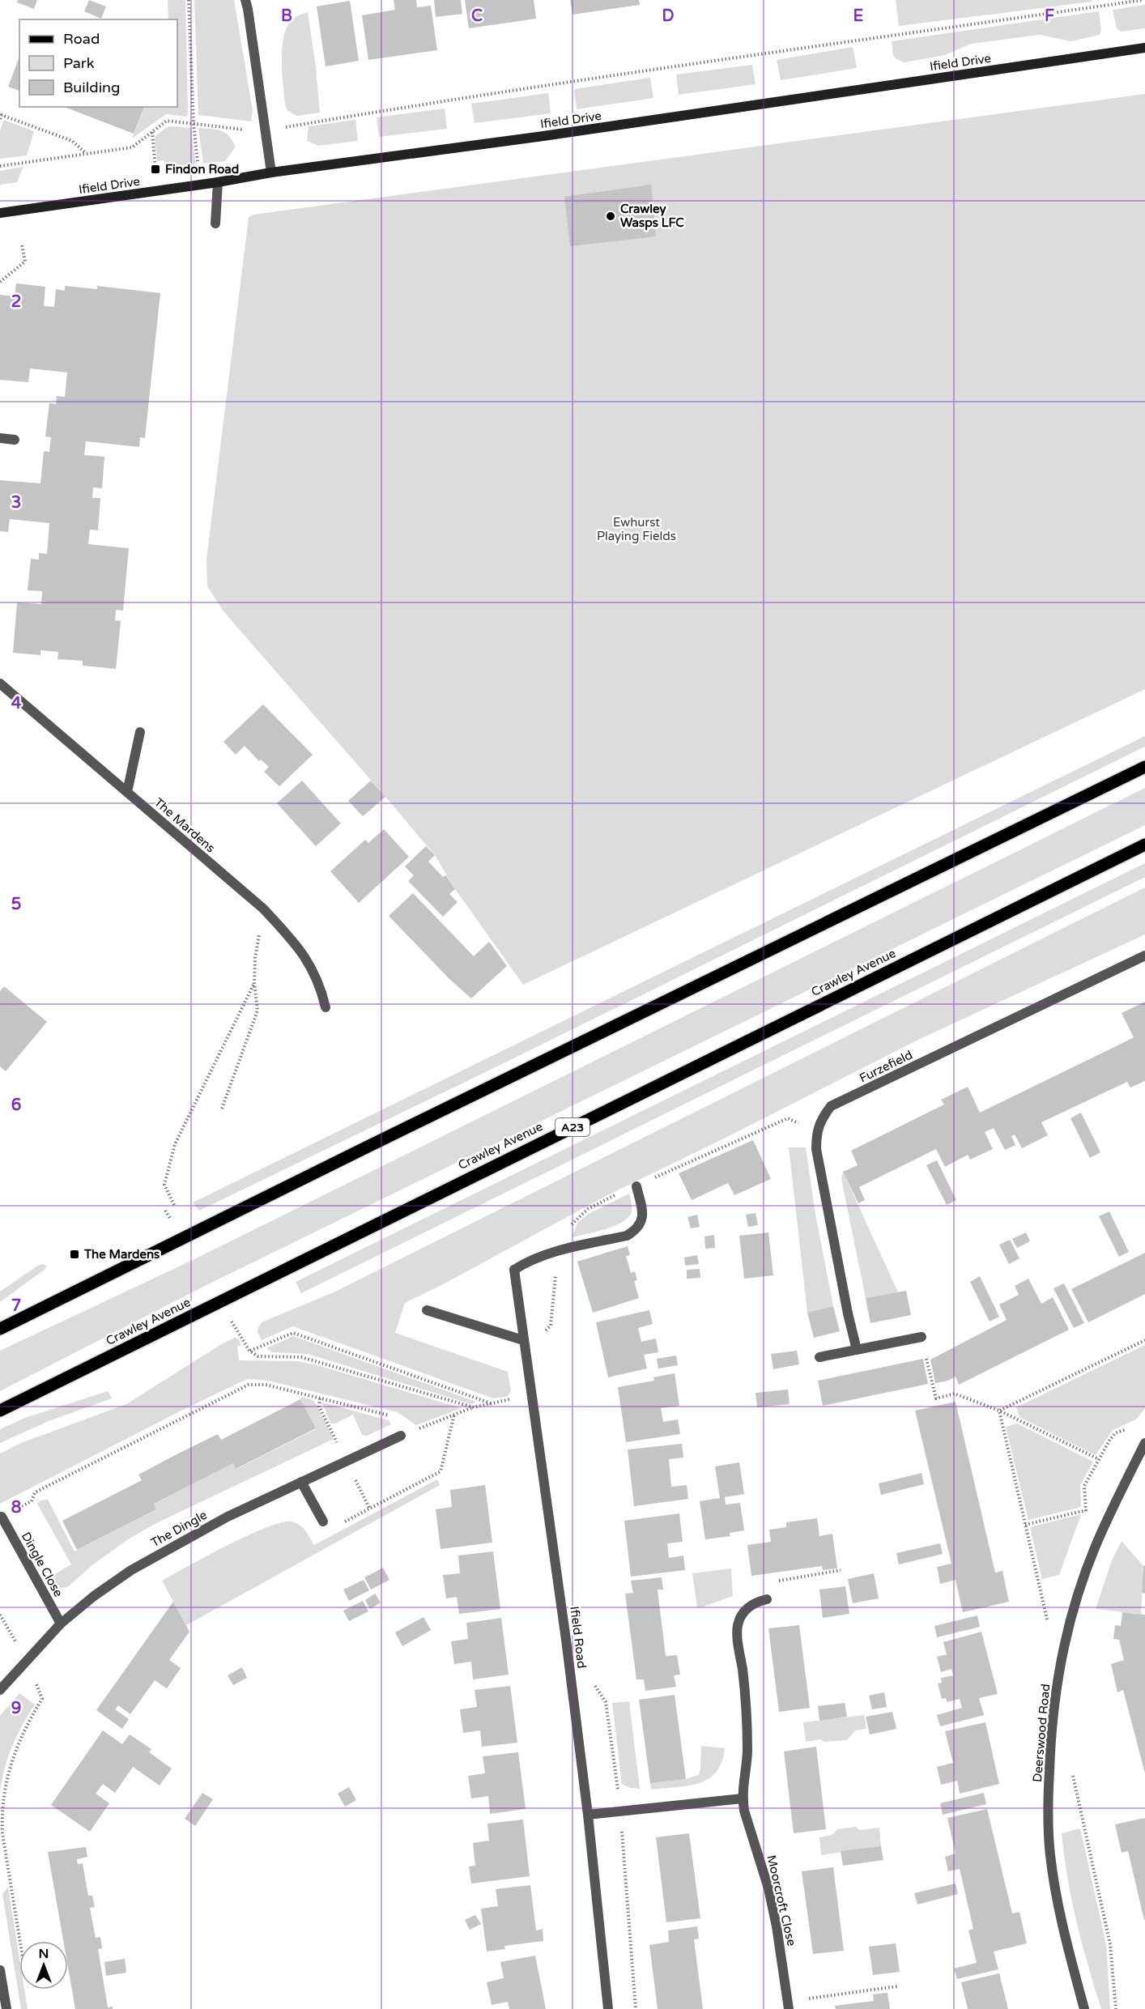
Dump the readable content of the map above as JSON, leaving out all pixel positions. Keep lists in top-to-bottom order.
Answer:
{
  "streets": {
    "main road": ["Crawley Avenue", "A23"],
    "street": [
      "Ifield Drive",
      "The Mardens",
      "Furzefield",
      "The Dingle",
      "Dingle Close",
      "Ifield Road",
      "Deerswood Road",
      "Moorcroft Close"
    ]
  },
  "crossings": [
    ["The Dingle", "Dingle Close"]
  ],
  "parks": ["Ewhurst Playing Fields"],
  "places": {
    "transit": ["Findon Road", "The Mardens"],
    "other": ["Crawley Wasps LFC"]
  },
  "legend": ["Road", "Park", "Building"],
  "north": "top",
  "grid": {
    "columns": [
      "B",
      "C",
      "D",
      "E",
      "F"
    ],
    "rows": [
      "2",
      "3",
      "4",
      "5",
      "6",
      "7",
      "8",
      "9"
    ]
  }
}
